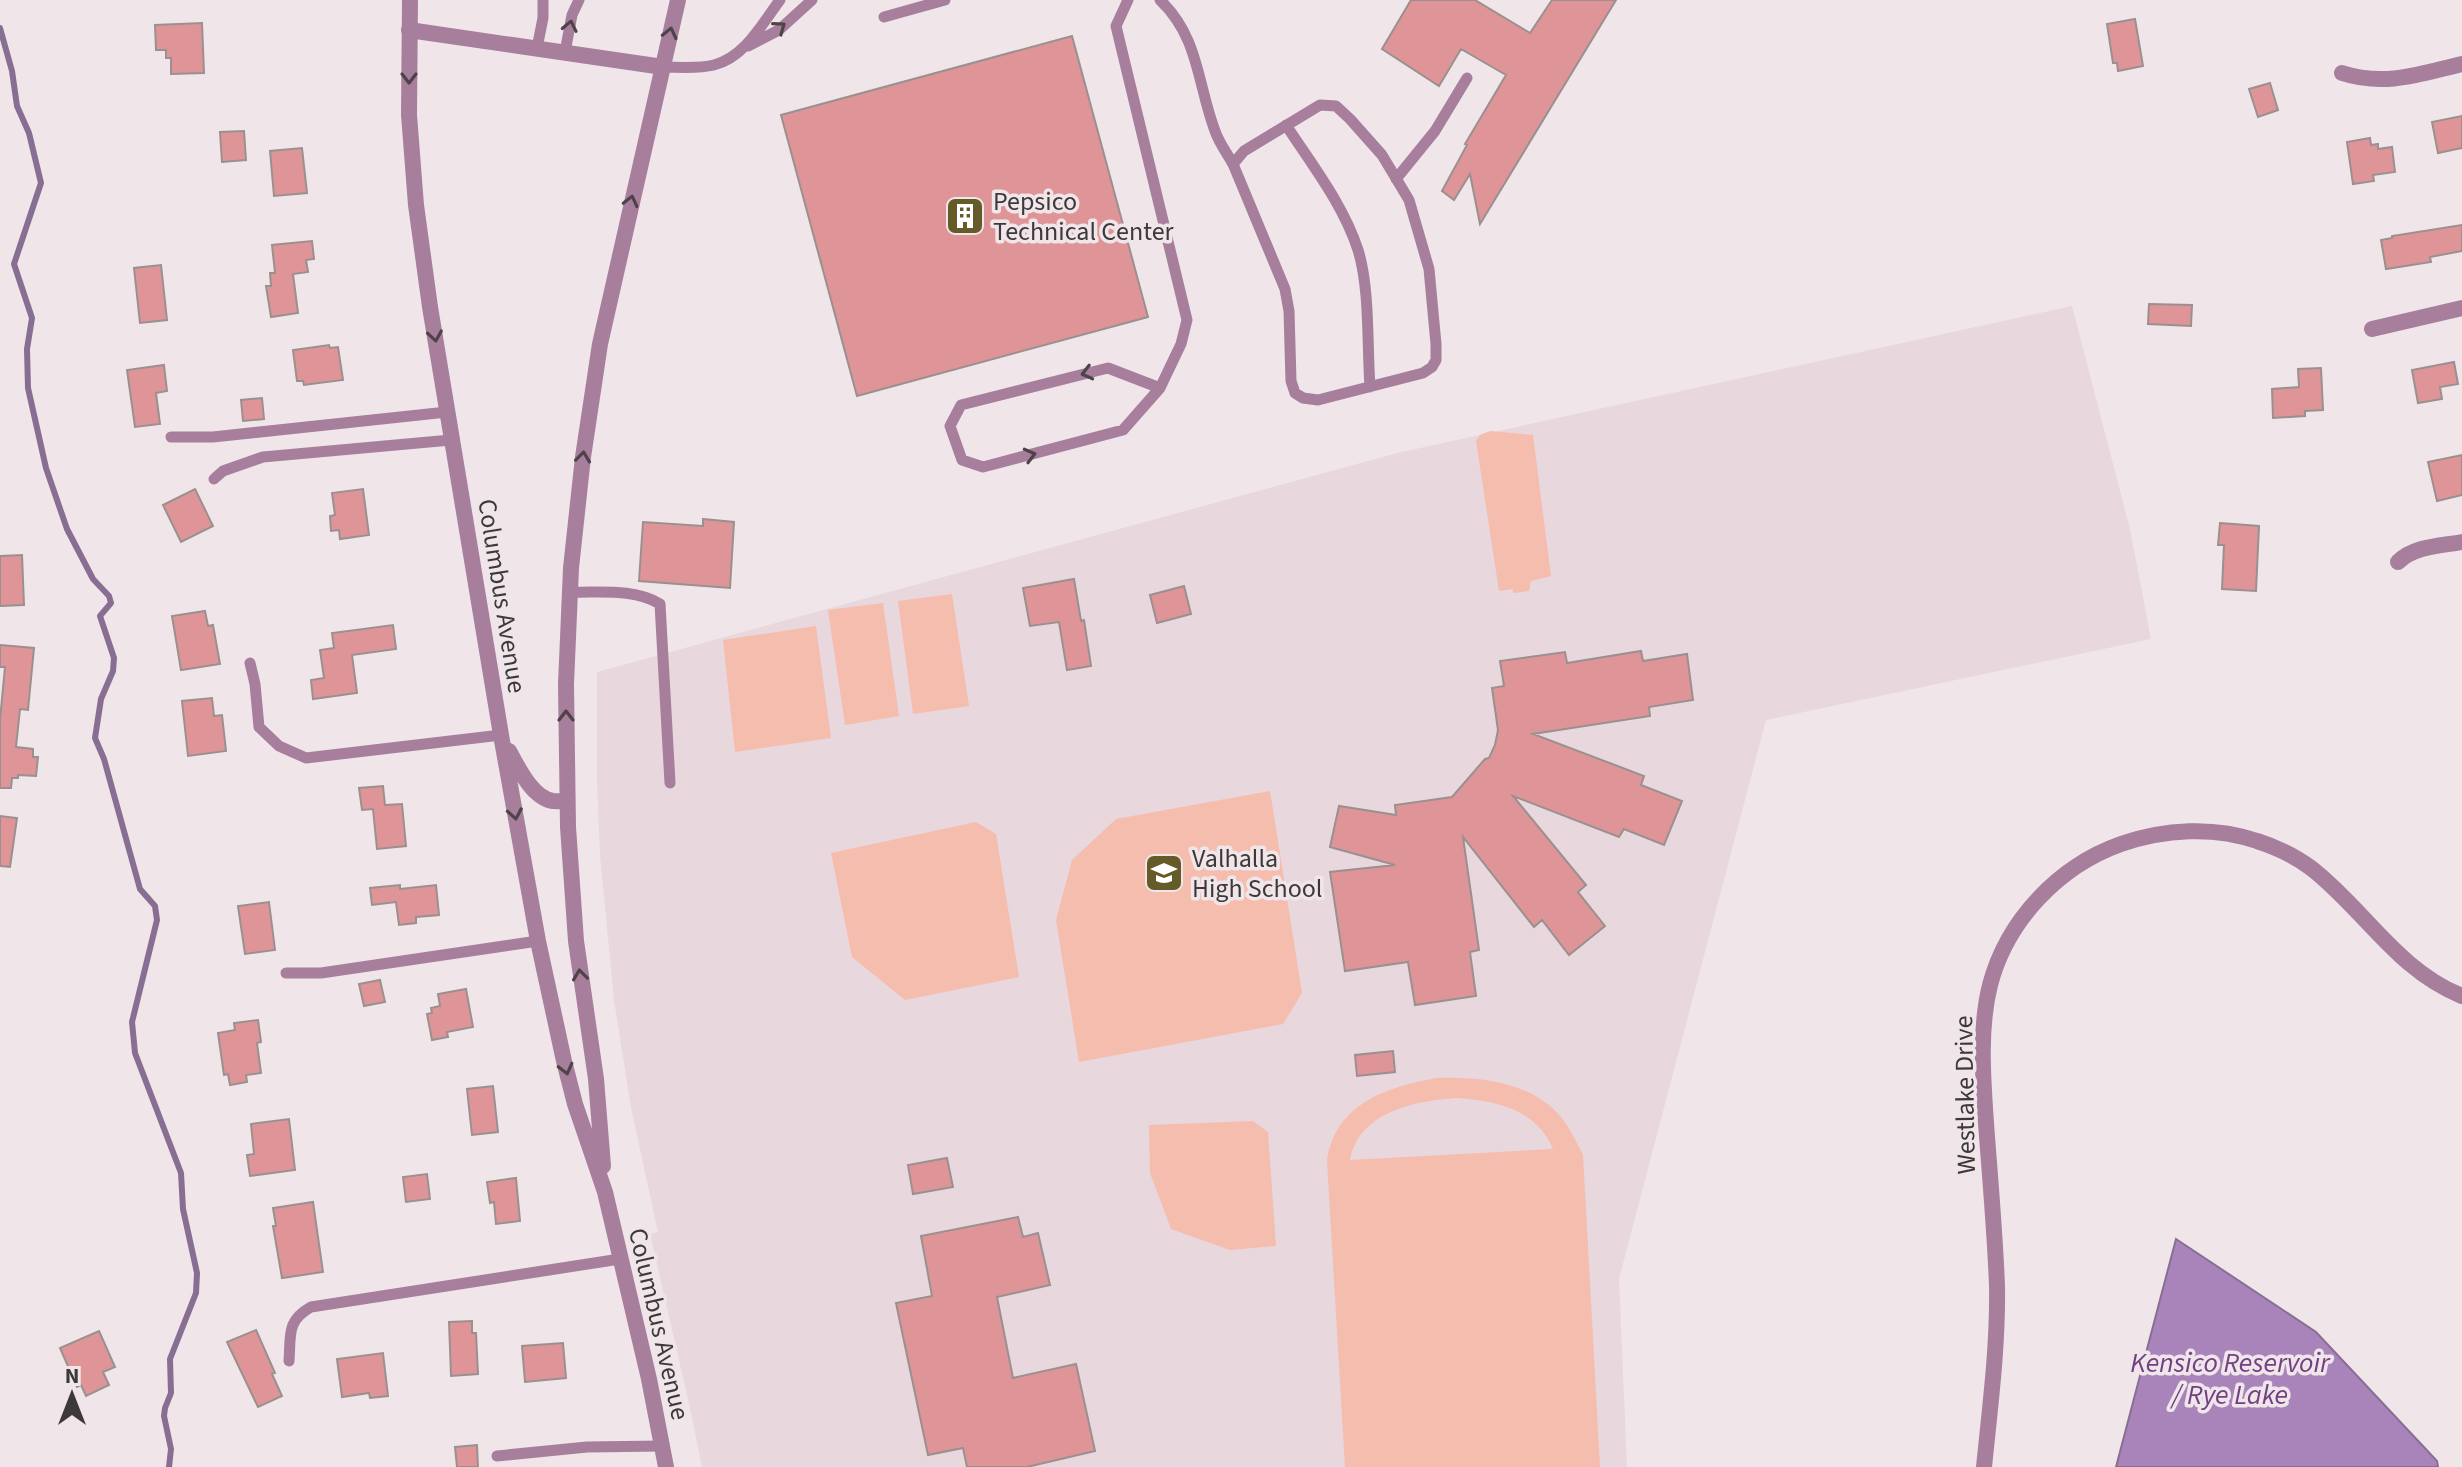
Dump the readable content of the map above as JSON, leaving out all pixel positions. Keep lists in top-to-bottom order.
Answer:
{
  "streets": {
    "street": ["Columbus Avenue", "Westlake Drive"]
  },
  "water": ["Kensico Reservoir / Rye Lake"],
  "places": {
    "building": ["Pepsico Technical Center"],
    "school or university": ["Valhalla High School"]
  },
  "north": "top"
}
